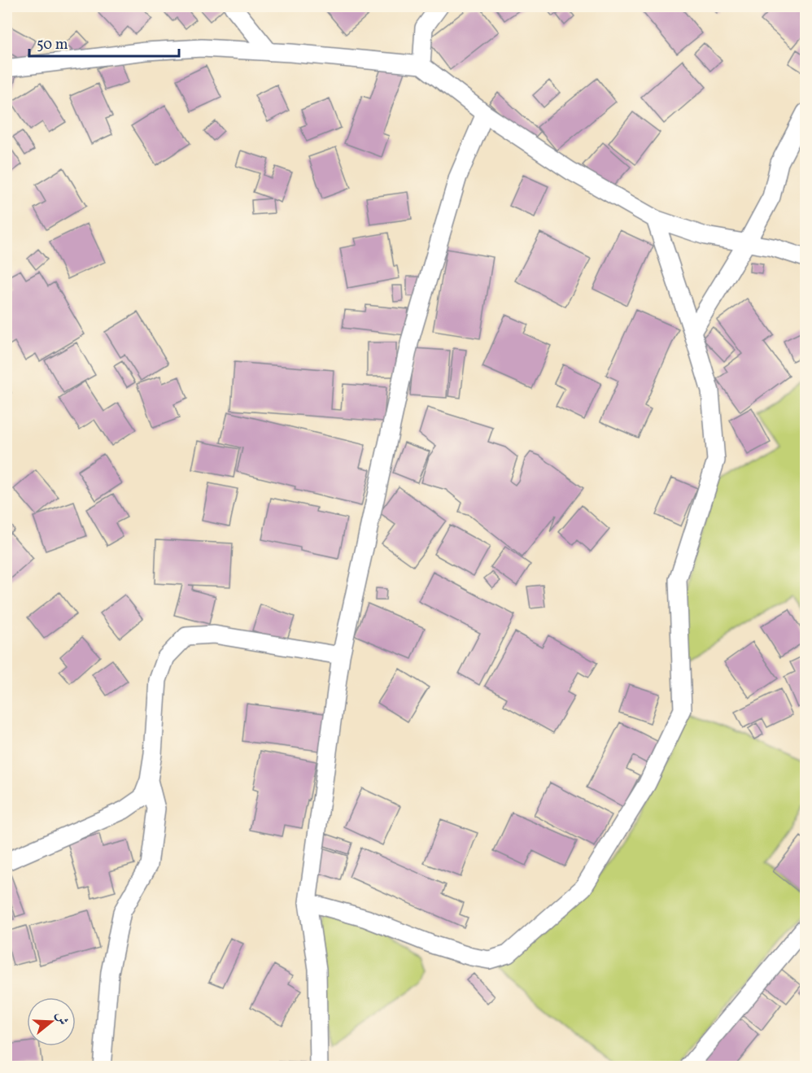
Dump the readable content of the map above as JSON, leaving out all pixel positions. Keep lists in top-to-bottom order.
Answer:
{
  "scale_bar": "50 m",
  "north": "right"
}
